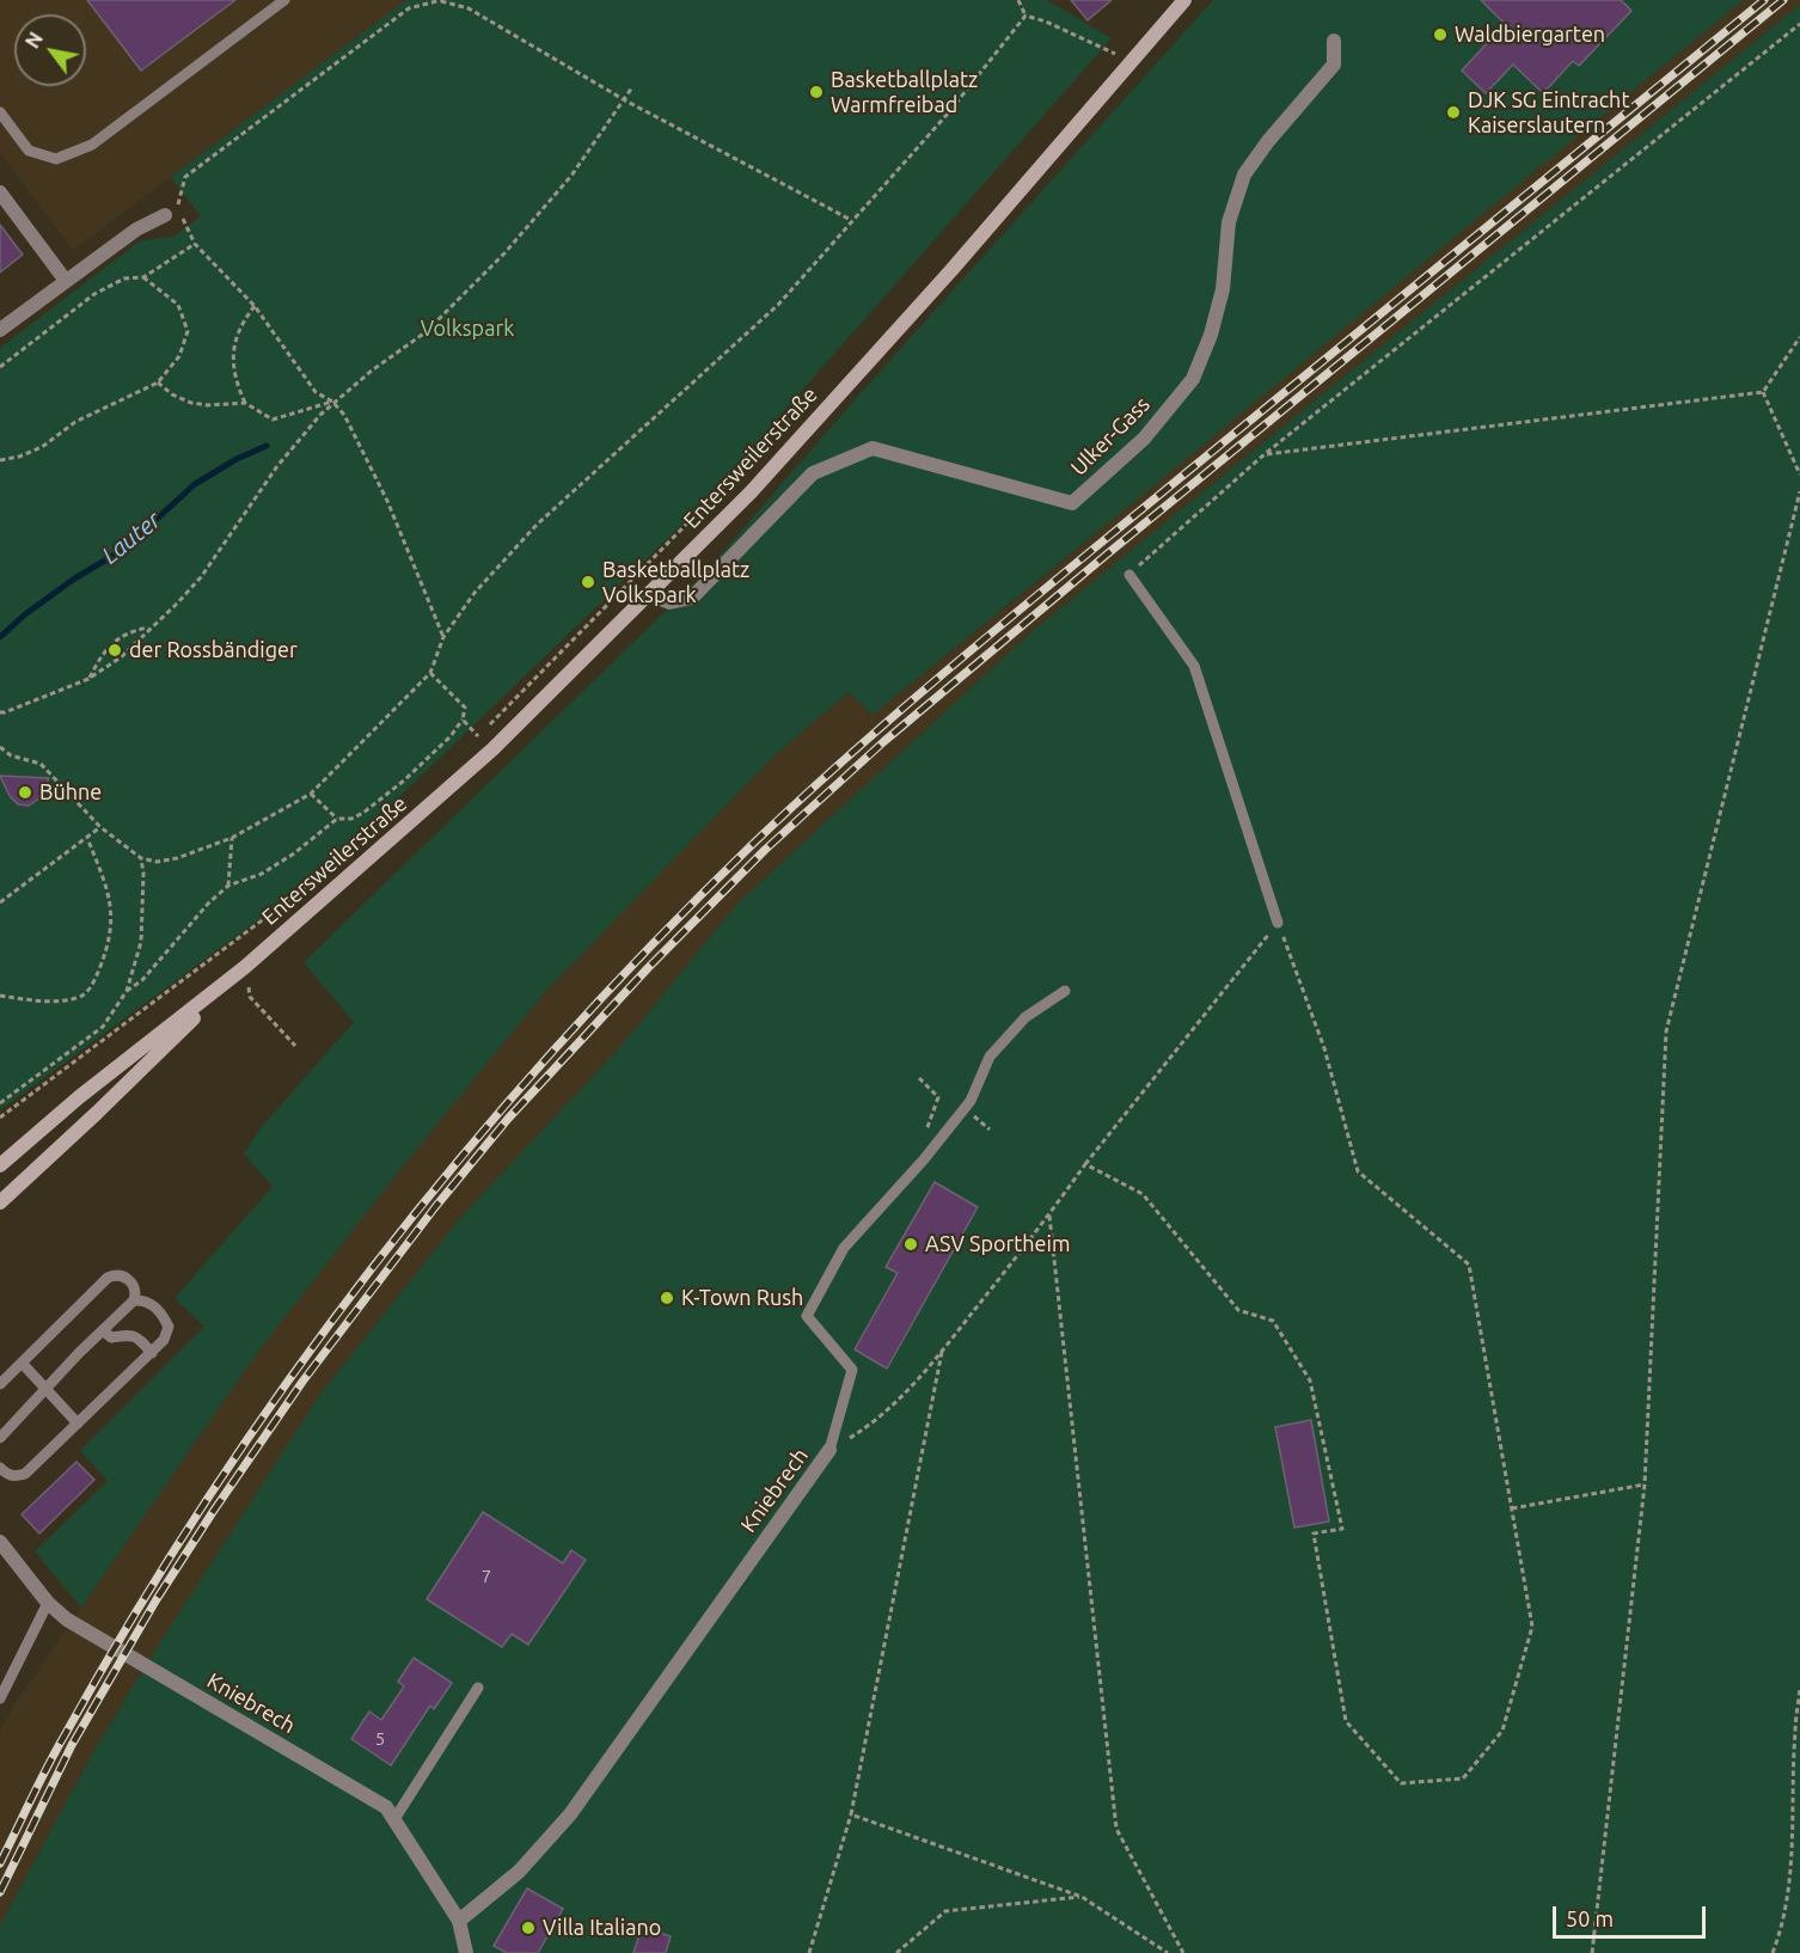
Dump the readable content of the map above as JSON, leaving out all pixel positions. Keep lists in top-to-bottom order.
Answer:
{
  "streets": {
    "main road": ["Entersweilerstraße"],
    "street": ["Ulker-Gass", "Kniebrech"]
  },
  "crossings": [
    ["Ulker-Gass", "Entersweilerstraße"]
  ],
  "water": ["Lauter"],
  "parks": ["Volkspark"],
  "places": [
    "Waldbiergarten",
    "Basketballplatz Warmfreibad",
    "DJK SG Eintracht Kaiserslautern",
    "Basketballplatz Volkspark",
    "der Rossbändiger",
    "Bühne",
    "ASV Sportheim",
    "K-Town Rush",
    "Villa Italiano"
  ],
  "house_numbers": ["7", "5"],
  "scale_bar": "50 m",
  "north": "top left"
}
